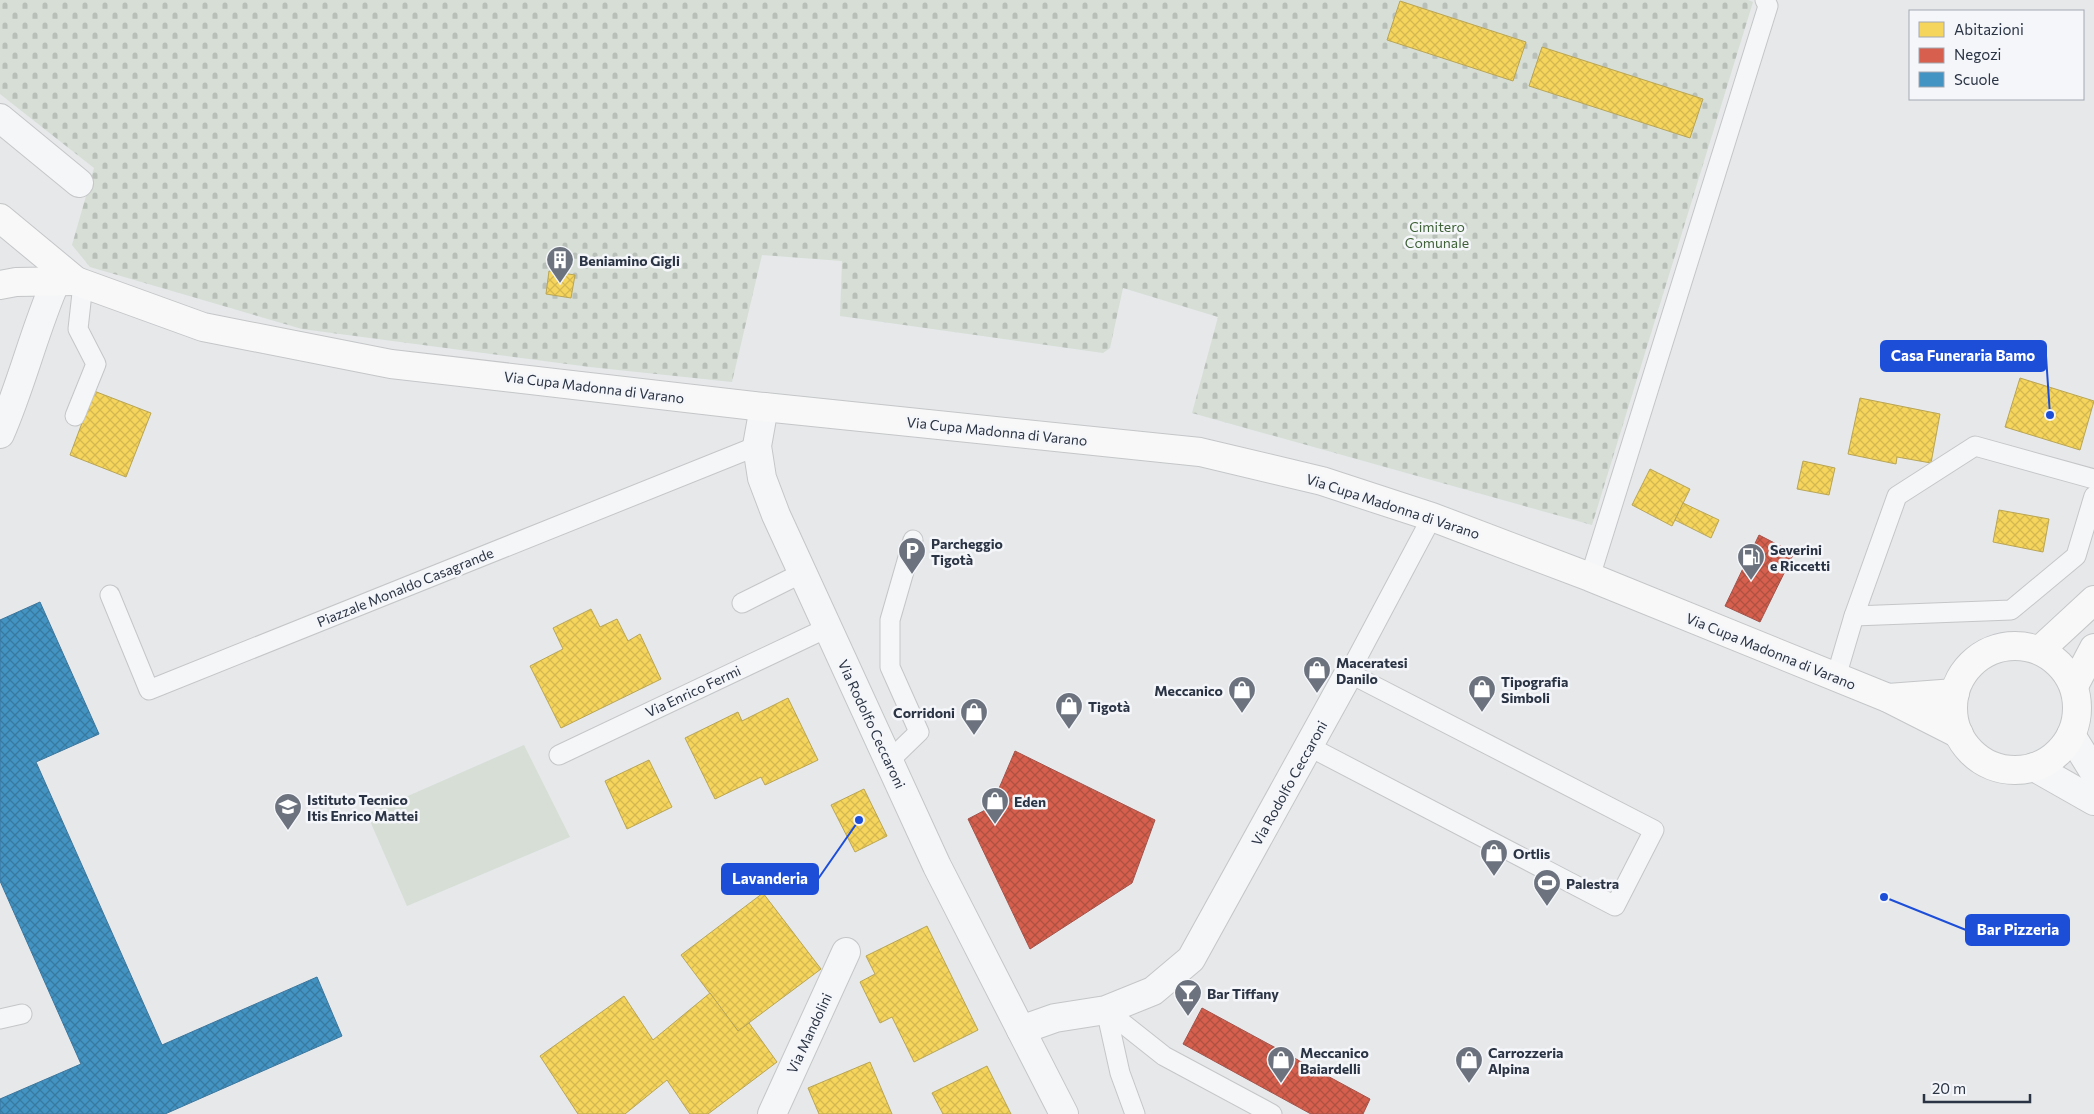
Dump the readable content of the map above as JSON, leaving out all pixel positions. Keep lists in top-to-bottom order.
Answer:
{
  "streets": {
    "main road": ["Via Cupa Madonna di Varano"],
    "street": ["Via Rodolfo Ceccaroni", "Via Mandolini"],
    "lane": ["Piazzale Monaldo Casagrande", "Via Enrico Fermi"]
  },
  "crossings": [
    ["Via Cupa Madonna di Varano", "Via Rodolfo Ceccaroni"],
    ["Piazzale Monaldo Casagrande", "Via Rodolfo Ceccaroni"],
    ["Via Enrico Fermi", "Via Rodolfo Ceccaroni"]
  ],
  "parks": ["Cimitero Comunale"],
  "places": {
    "building": ["Beniamino Gigli"],
    "other": ["Casa Funeraria Bamo", "Lavanderia", "Bar Pizzeria"],
    "parking": ["Parcheggio Tigotà"],
    "fuel station": ["Severini e Riccetti"],
    "shop": [
      "Maceratesi Danilo",
      "Tipografia Simboli",
      "Meccanico",
      "Tigotà",
      "Corridoni",
      "Eden",
      "Ortlis",
      "Meccanico Baiardelli",
      "Carrozzeria Alpina"
    ],
    "school or university": ["Istituto Tecnico Itis Enrico Mattei"],
    "sports": ["Palestra"],
    "bar": ["Bar Tiffany"]
  },
  "legend": ["Abitazioni", "Negozi", "Scuole"],
  "scale_bar": "20 m"
}
